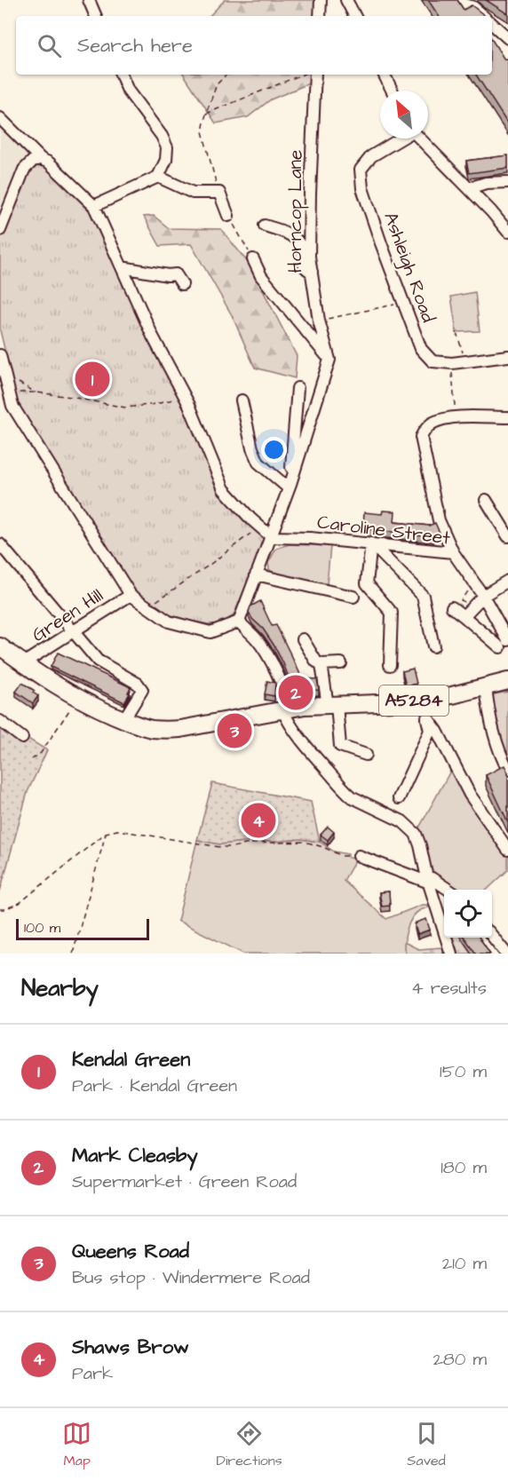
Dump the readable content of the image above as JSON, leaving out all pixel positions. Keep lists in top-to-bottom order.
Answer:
{
  "streets": {
    "highway": ["A5284"],
    "street": [
      "Horncop Lane",
      "Ashleigh Road",
      "Caroline Street",
      "Green Hill"
    ]
  },
  "crossings": [
    ["Green Hill", "A5284"]
  ],
  "scale_bar": "100 m",
  "north": "top left",
  "page": {
    "search": "Search here",
    "pins": [
      "1",
      "2",
      "3",
      "4"
    ],
    "scale": "100 m",
    "heading": ["Nearby", "4 results"],
    "list": [
      {
        "mark": "1",
        "name": "Kendal Green",
        "note": "Park · Kendal Green",
        "value": "150 m"
      },
      {
        "mark": "2",
        "name": "Mark Cleasby",
        "note": "Supermarket · Green Road",
        "value": "180 m"
      },
      {
        "mark": "3",
        "name": "Queens Road",
        "note": "Bus stop · Windermere Road",
        "value": "210 m"
      },
      {
        "mark": "4",
        "name": "Shaws Brow",
        "note": "Park",
        "value": "280 m"
      }
    ],
    "nav": ["Map", "Directions", "Saved"]
  }
}
